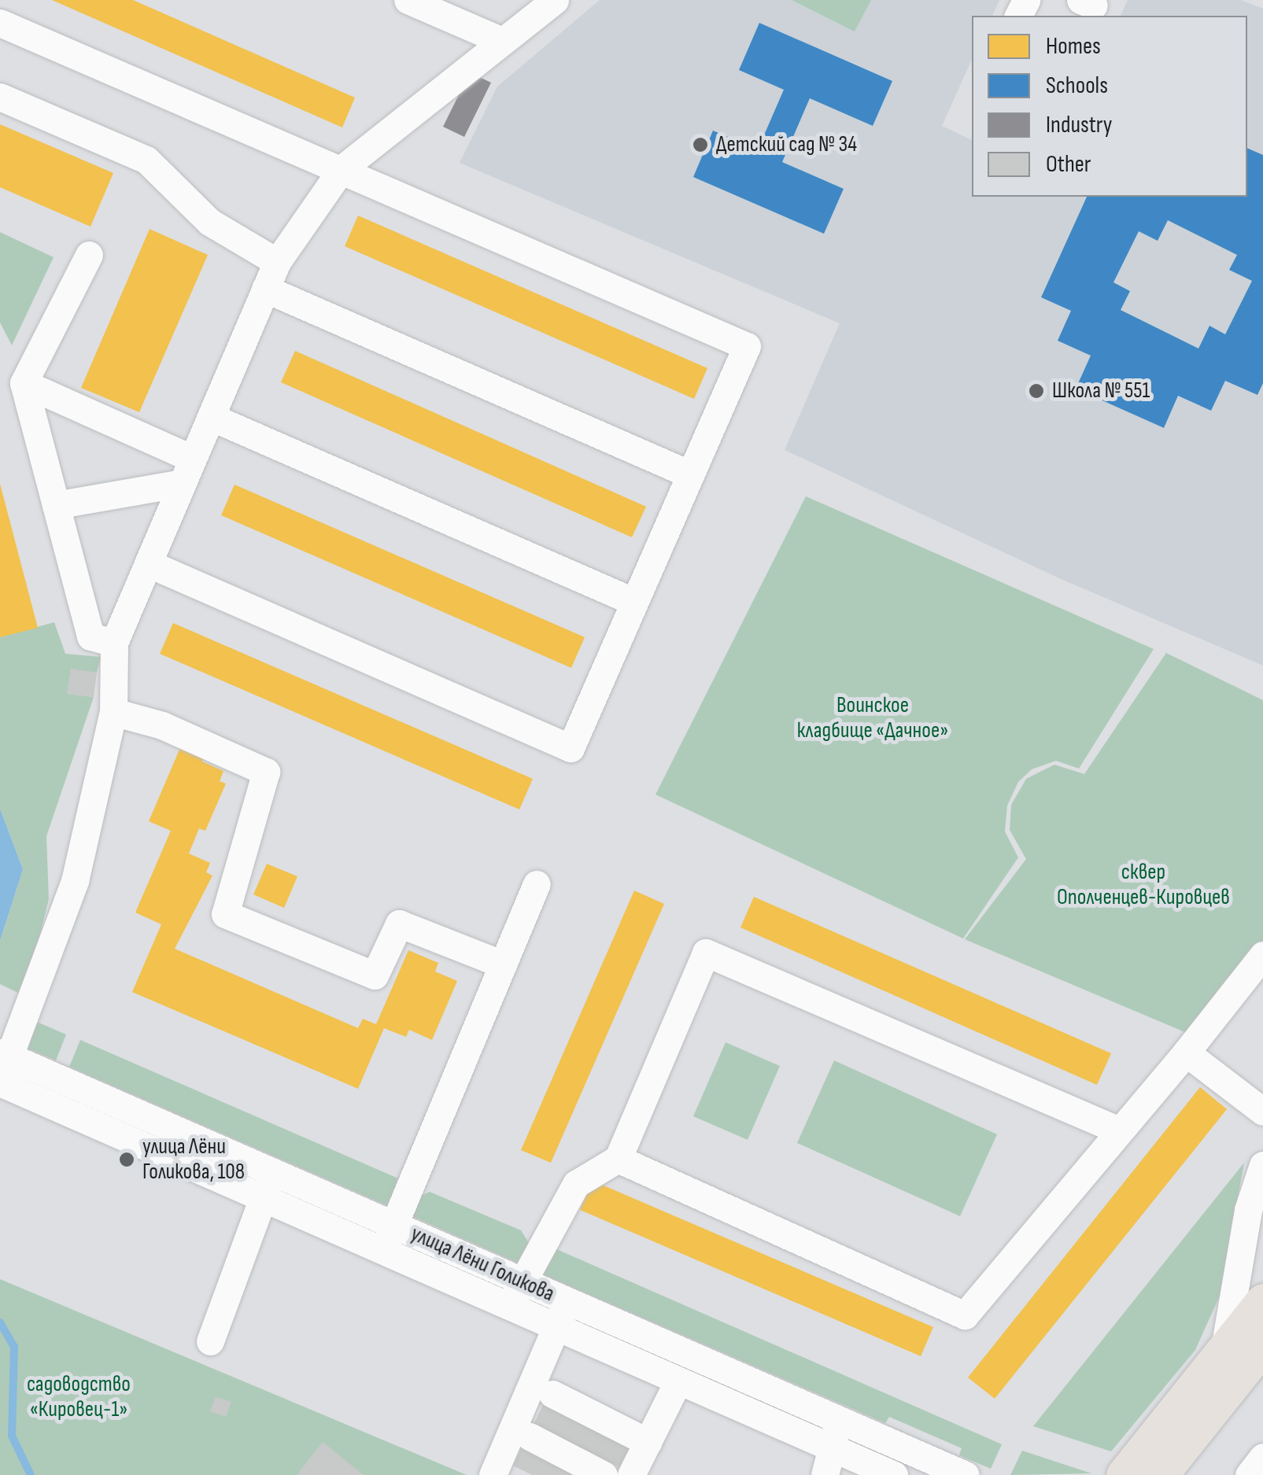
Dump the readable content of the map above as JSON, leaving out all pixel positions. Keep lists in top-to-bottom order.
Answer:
{
  "streets": {
    "street": ["улица Лёни Голикова"]
  },
  "parks": ["Воинское кладбище «Дачное»", "сквер Ополченцев-Кировцев", "садоводство «Кировец-1»"],
  "places": ["Детский сад № 34", "Школа № 551", "улица Лёни Голикова, 108"],
  "legend": [
    "Homes",
    "Schools",
    "Industry",
    "Other"
  ]
}
